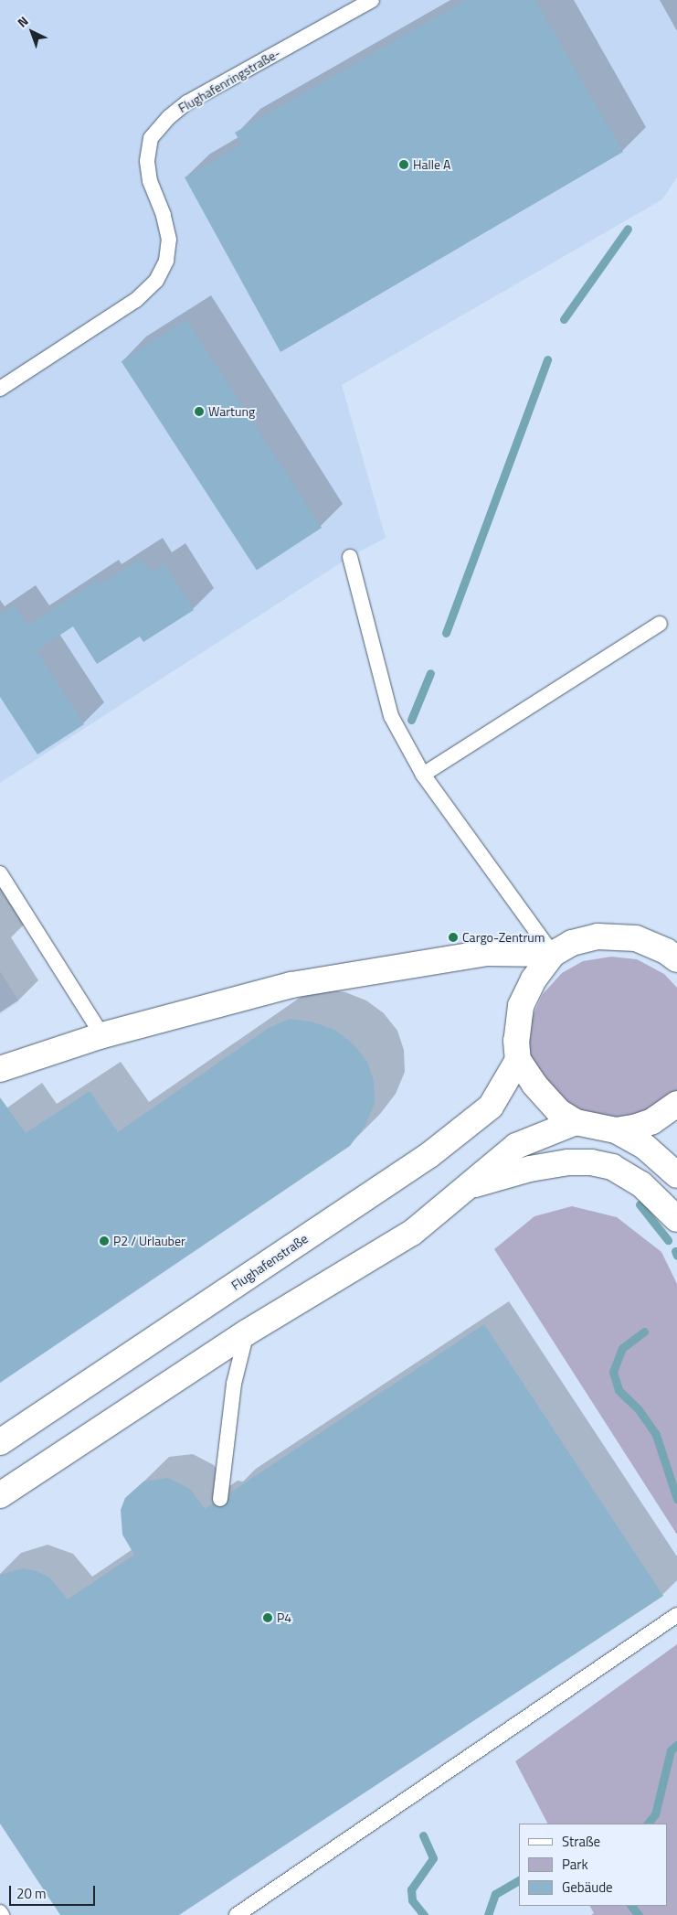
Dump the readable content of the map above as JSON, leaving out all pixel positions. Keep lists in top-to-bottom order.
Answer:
{
  "streets": {
    "street": ["Flughafenstraße"],
    "lane": ["Flughafenringstraße-"]
  },
  "places": [
    "Halle A",
    "Wartung",
    "Cargo-Zentrum",
    "P2 / Urlauber",
    "P4"
  ],
  "legend": ["Straße", "Park", "Gebäude"],
  "scale_bar": "20 m",
  "north": "top left"
}
